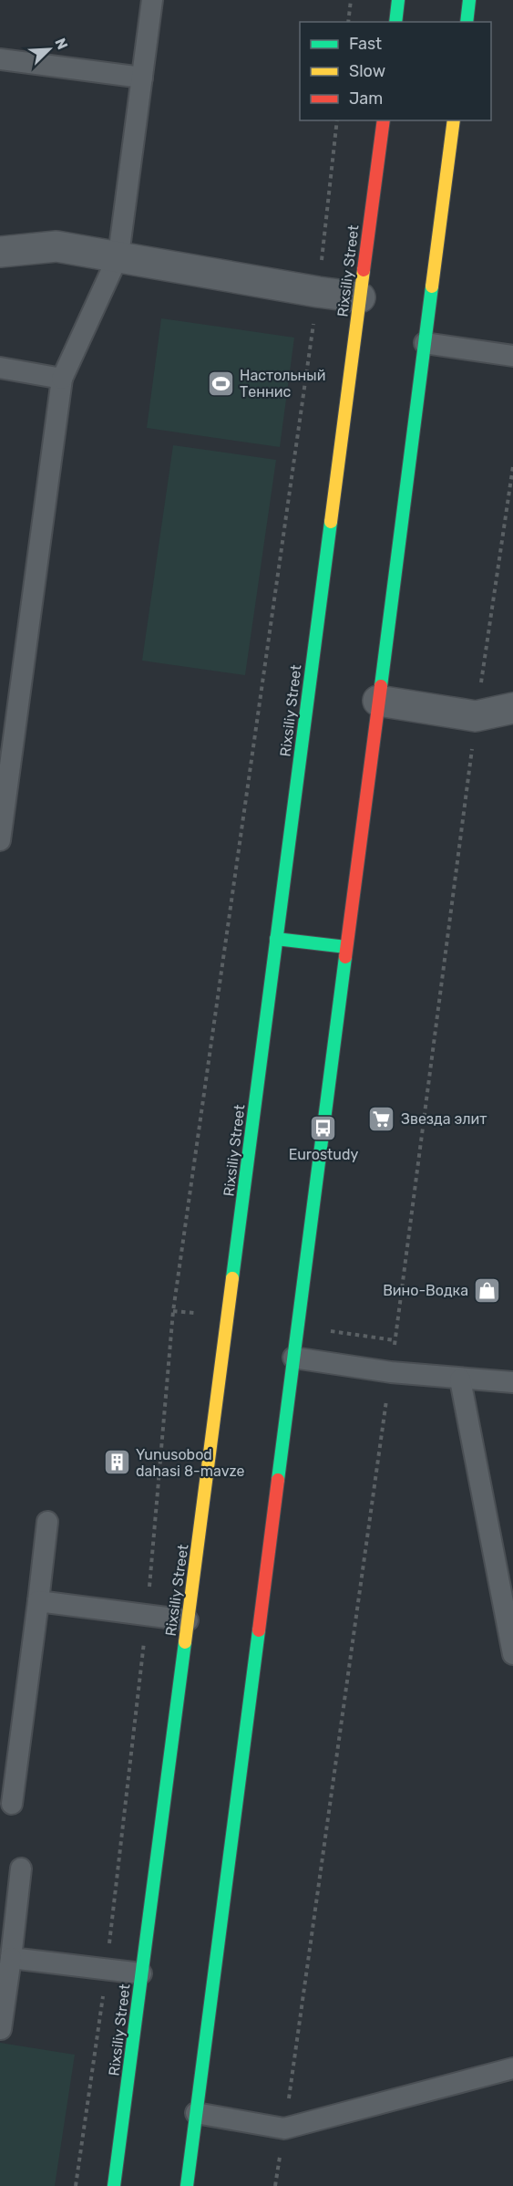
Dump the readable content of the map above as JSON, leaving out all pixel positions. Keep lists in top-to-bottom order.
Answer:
{
  "streets": {
    "main road": ["Rixsiliy Street"]
  },
  "places": {
    "sports": ["Настольный Теннис"],
    "supermarket": ["Звезда элит"],
    "bus stop": ["Eurostudy"],
    "shop": ["Вино-Водка"],
    "building": ["Yunusobod dahasi 8-mavze"]
  },
  "legend": ["Fast", "Slow", "Jam"],
  "north": "top right"
}
